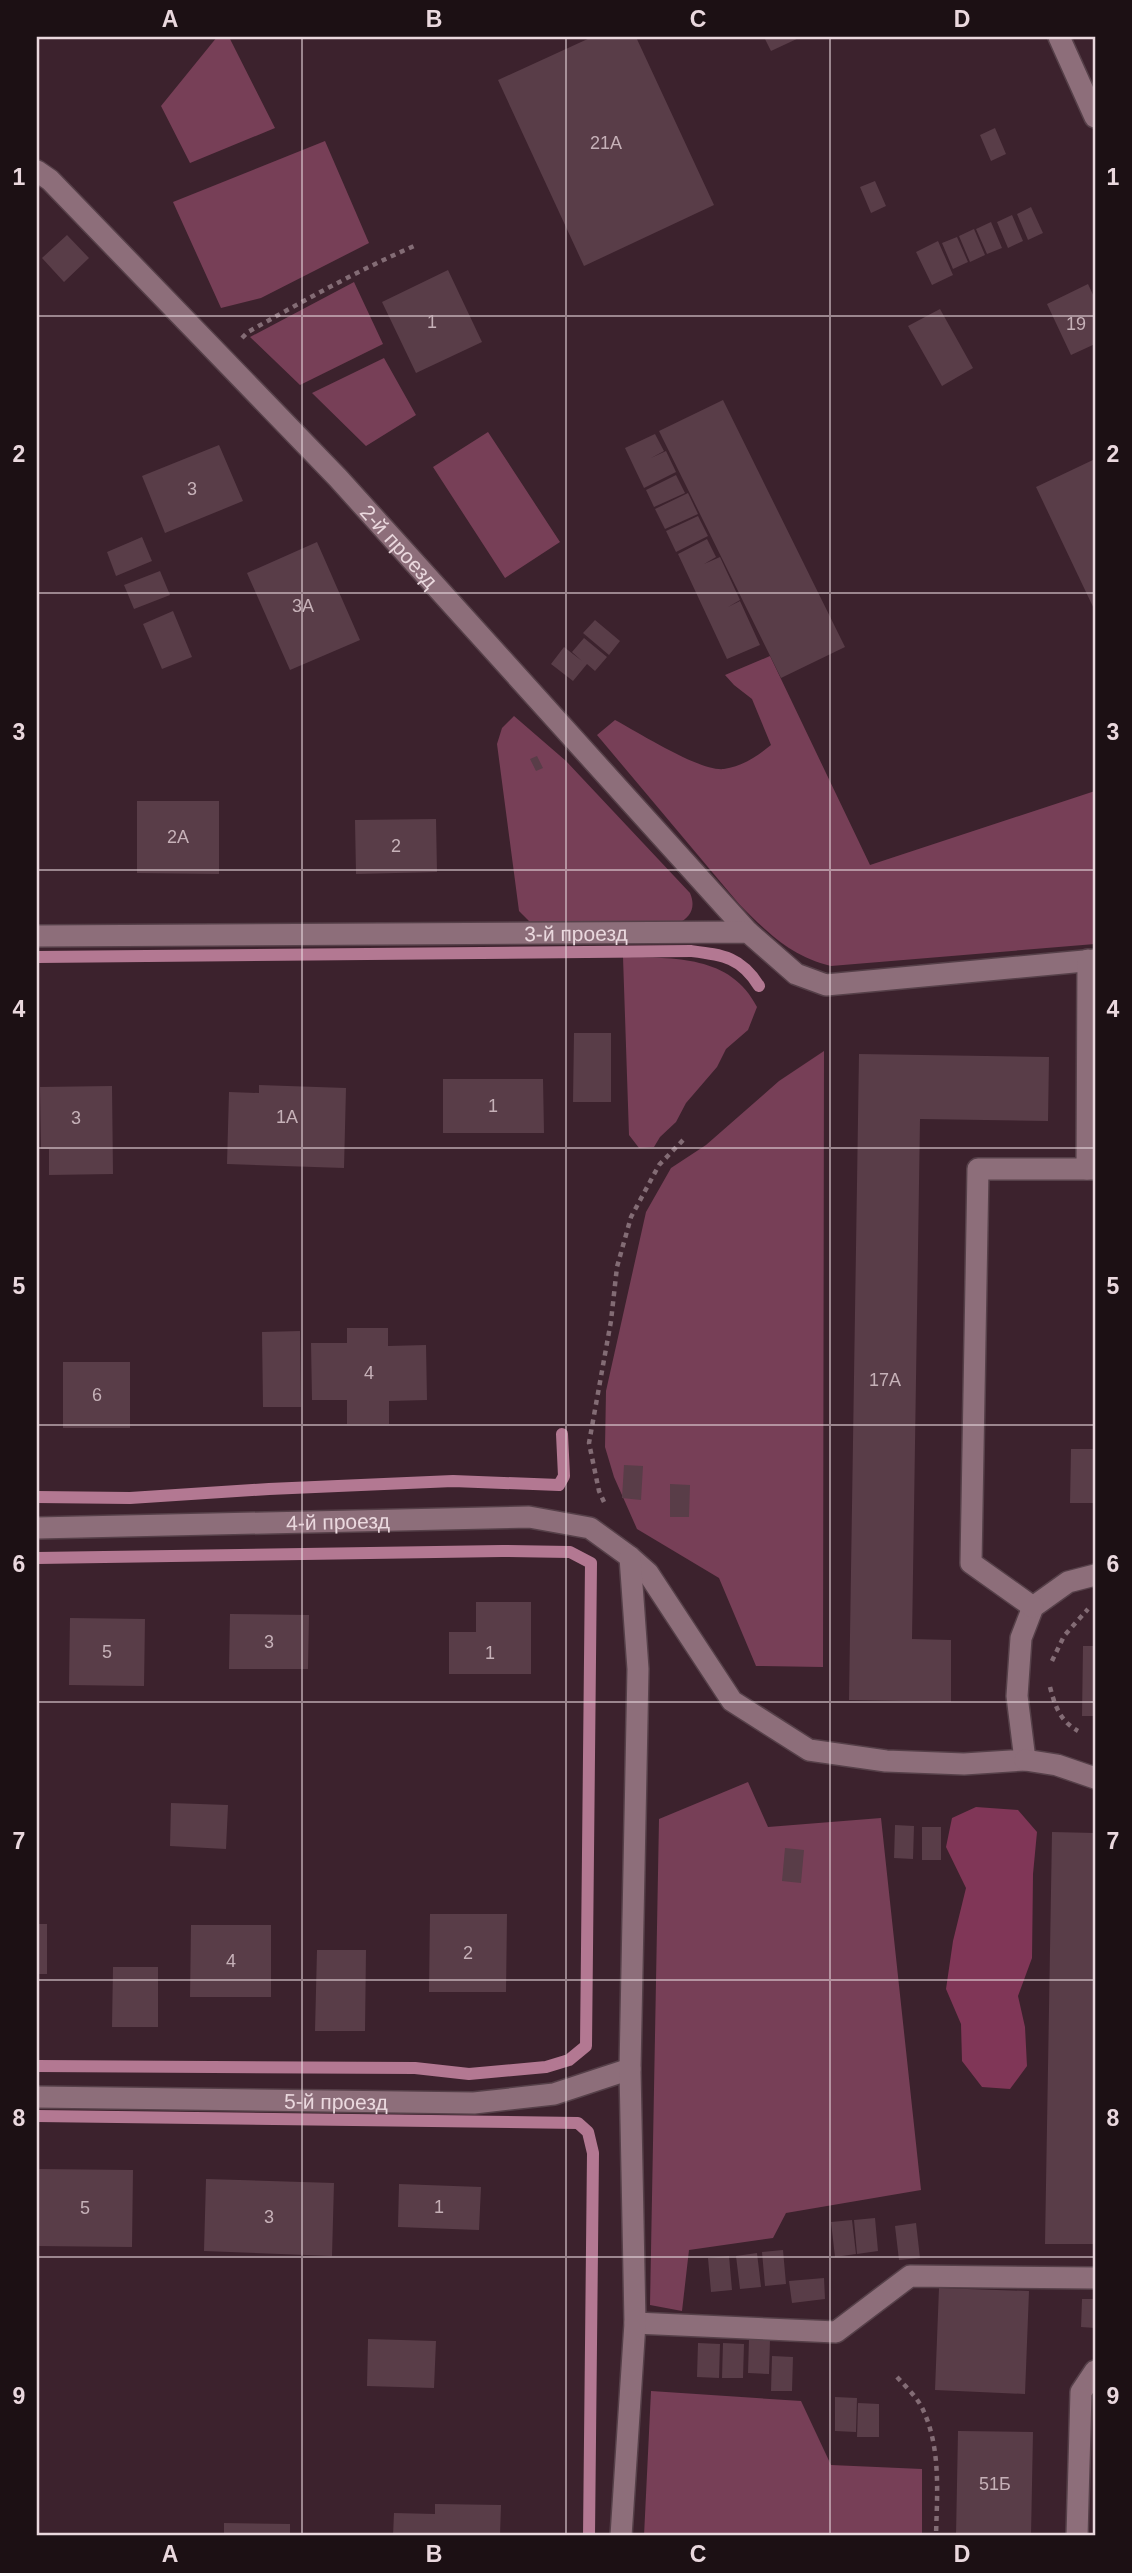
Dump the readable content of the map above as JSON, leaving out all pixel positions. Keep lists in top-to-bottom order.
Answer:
{
  "streets": {
    "street": [
      "2-й проезд",
      "3-й проезд",
      "4-й проезд",
      "5-й проезд"
    ]
  },
  "crossings": [
    ["2-й проезд", "3-й проезд"]
  ],
  "house_numbers": [
    "21А",
    "1",
    "19",
    "3",
    "3А",
    "2А",
    "2",
    "1",
    "1А",
    "3",
    "4",
    "17А",
    "6",
    "3",
    "5",
    "1",
    "2",
    "4",
    "1",
    "5",
    "3",
    "51Б"
  ],
  "grid": {
    "columns": [
      "A",
      "B",
      "C",
      "D"
    ],
    "rows": [
      "1",
      "2",
      "3",
      "4",
      "5",
      "6",
      "7",
      "8",
      "9"
    ]
  }
}
